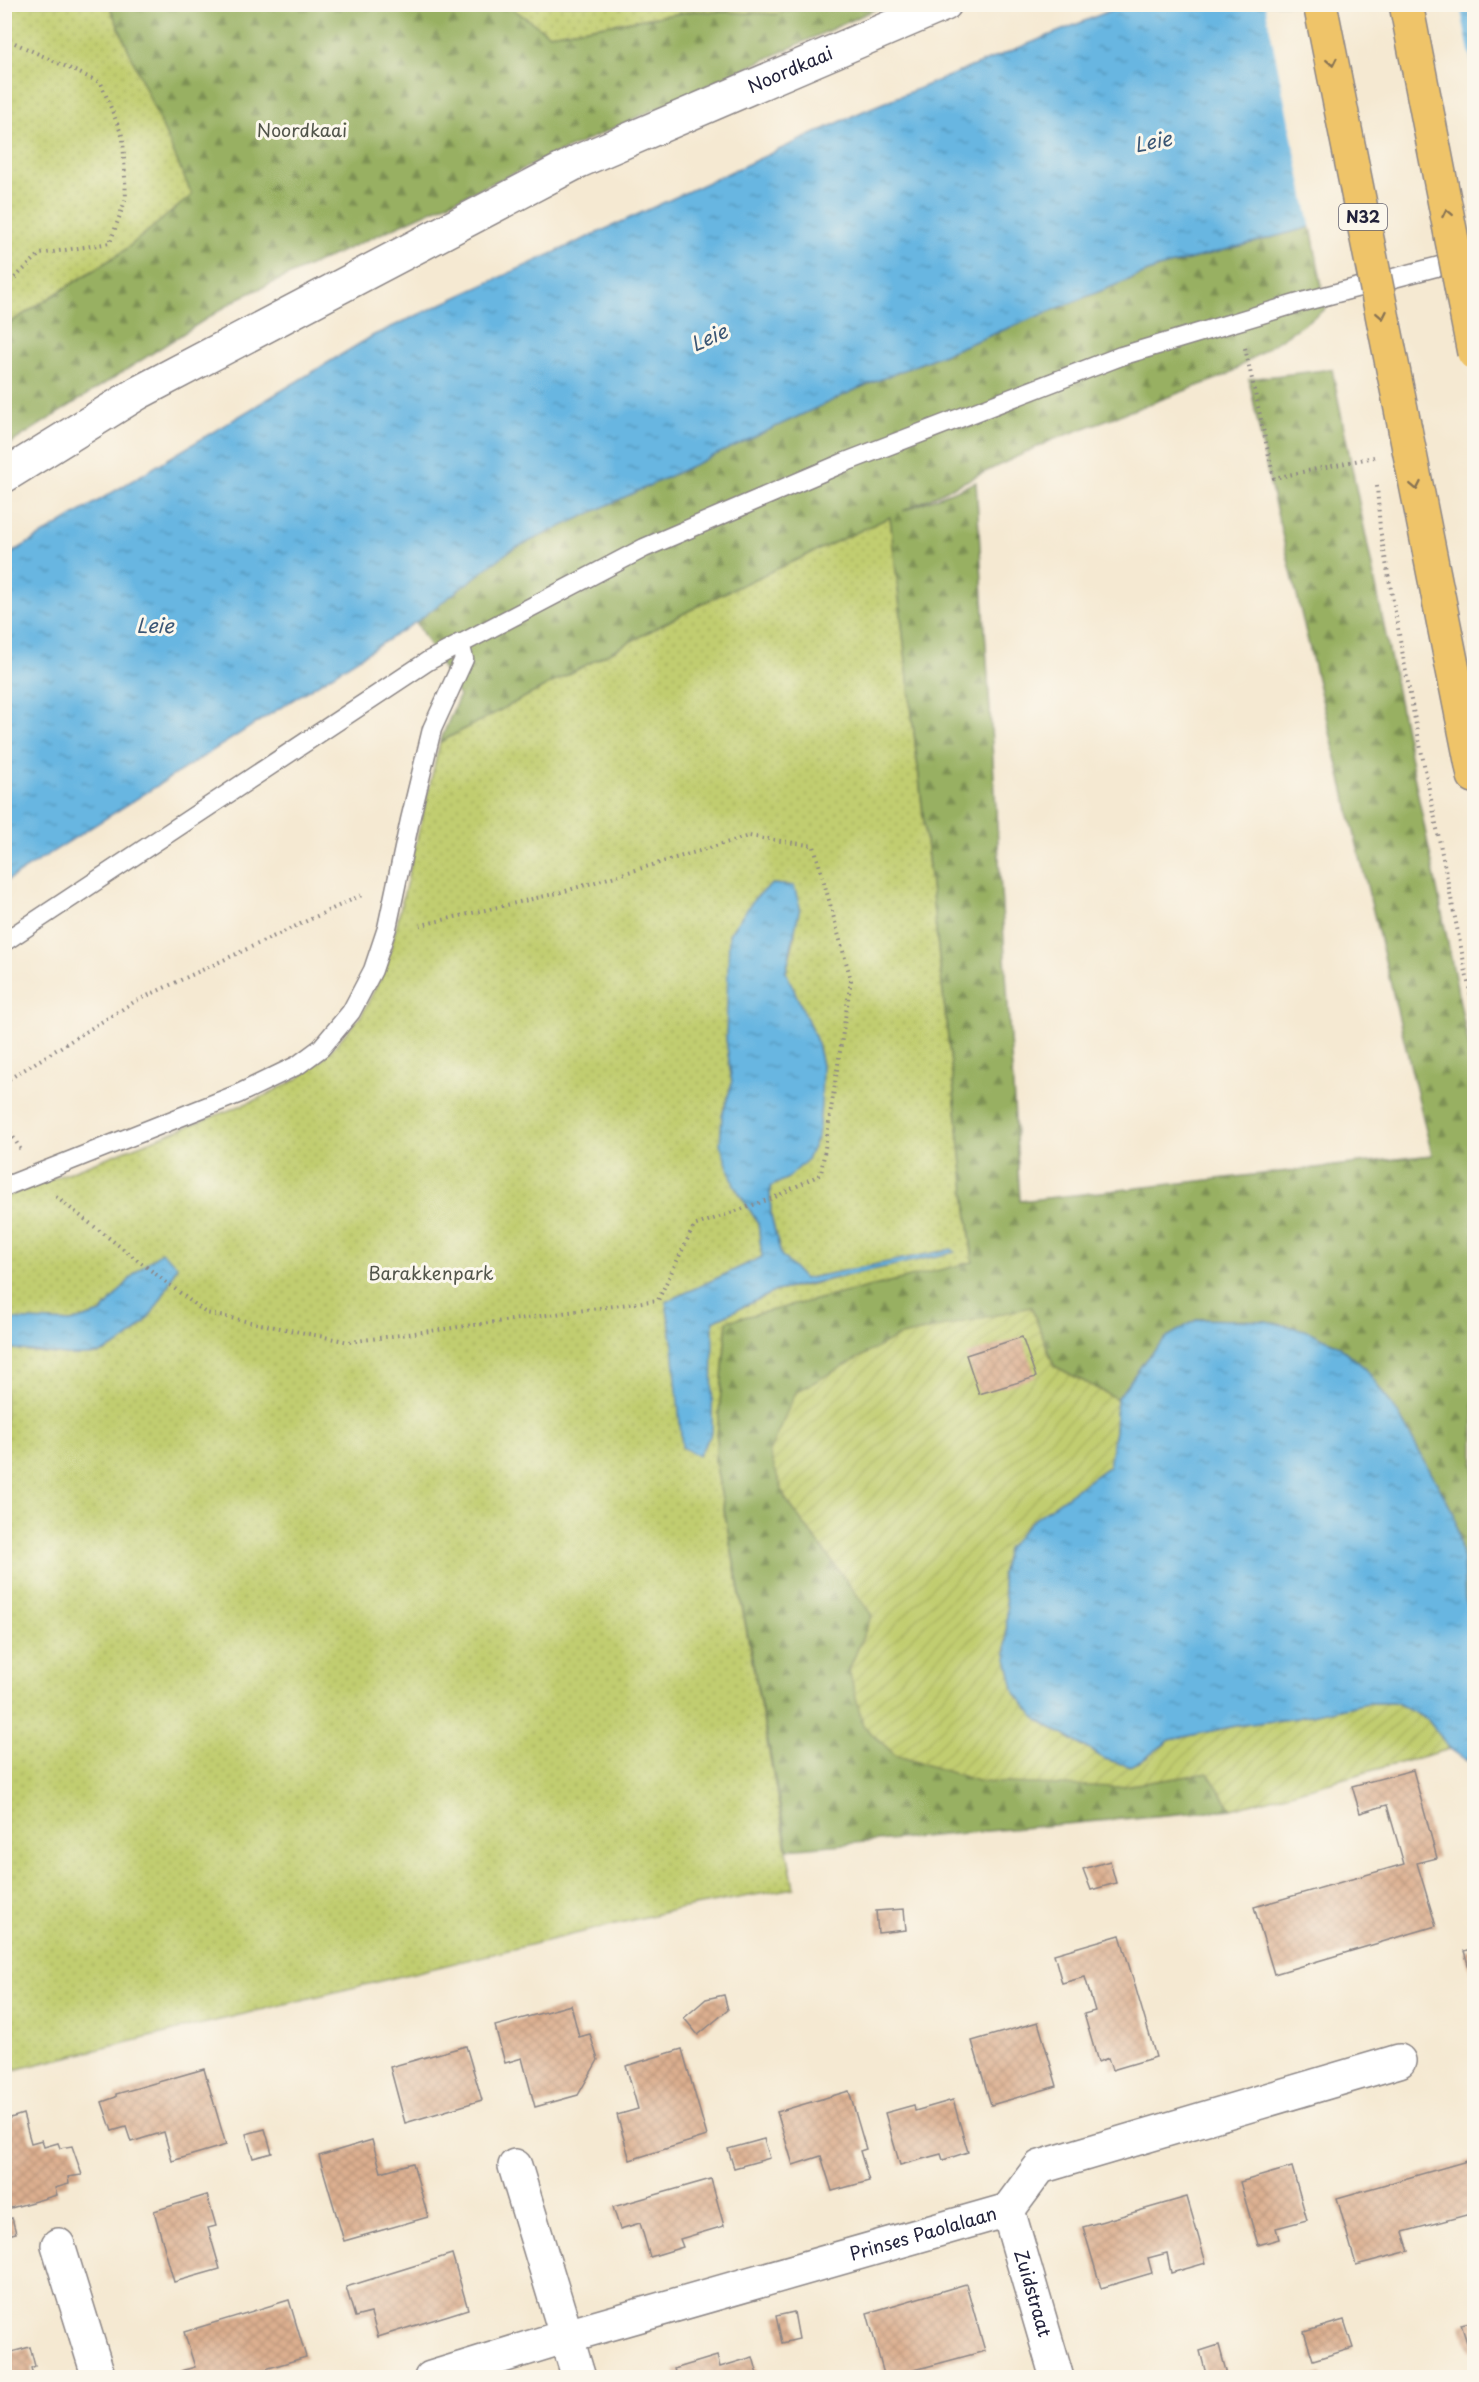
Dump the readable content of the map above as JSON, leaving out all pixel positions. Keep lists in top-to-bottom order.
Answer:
{
  "streets": {
    "highway": ["N32"],
    "street": ["Noordkaai", "Prinses Paolalaan", "Zuidstraat"]
  },
  "crossings": [
    ["Prinses Paolalaan", "Zuidstraat"]
  ],
  "water": ["Leie"],
  "parks": ["Noordkaai", "Barakkenpark"]
}
